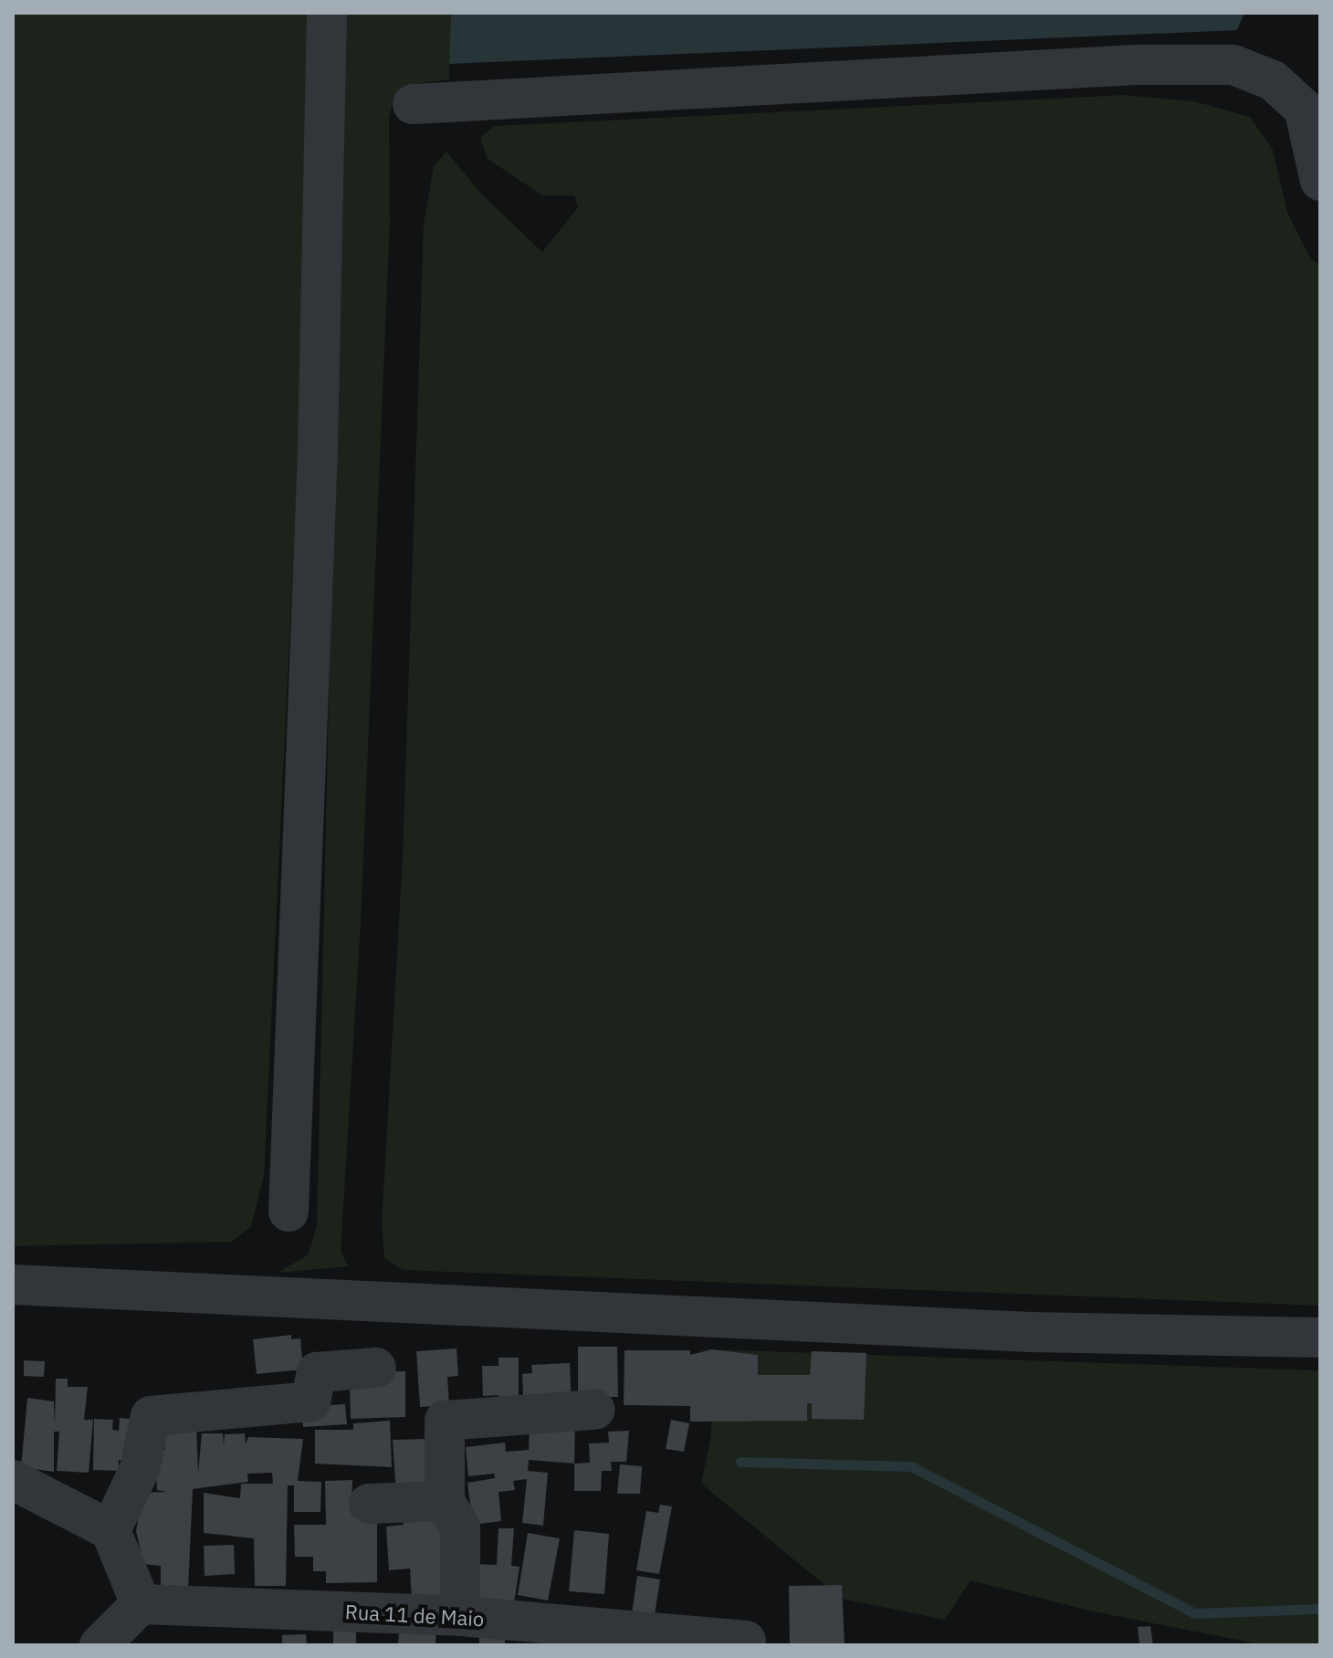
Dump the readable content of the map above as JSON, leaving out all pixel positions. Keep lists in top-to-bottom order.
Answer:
{
  "streets": {
    "lane": ["Rua 11 de Maio"]
  }
}
